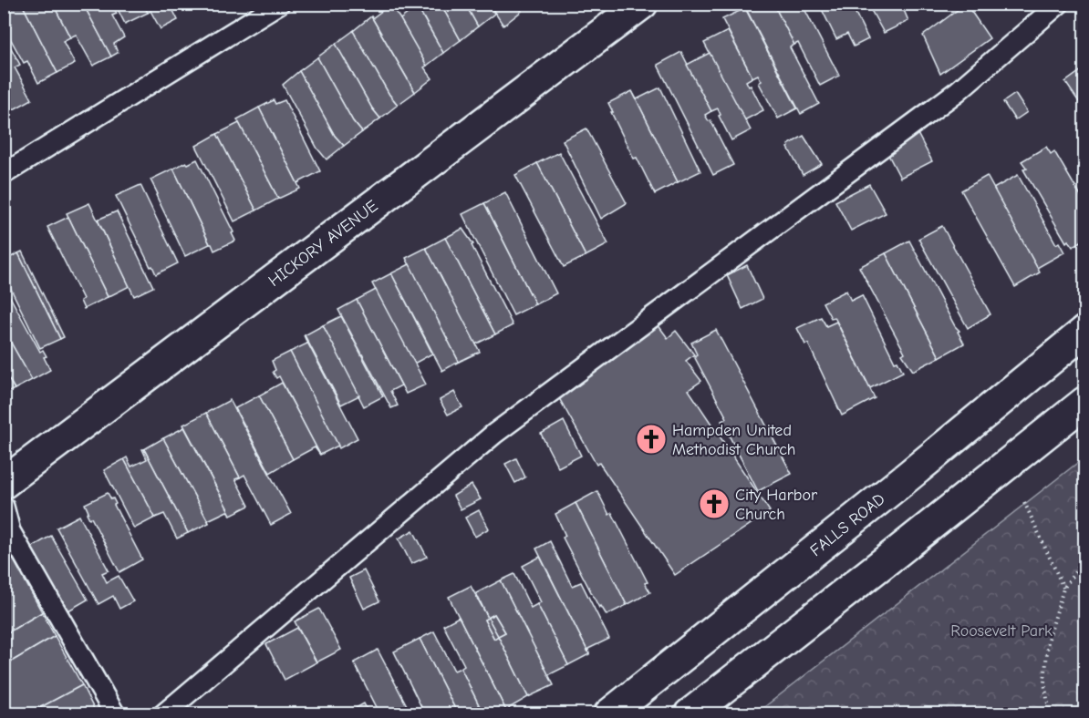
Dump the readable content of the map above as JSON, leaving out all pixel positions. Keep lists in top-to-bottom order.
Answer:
{
  "streets": {
    "main road": ["HICKORY AVENUE", "FALLS ROAD"]
  },
  "parks": ["Roosevelt Park"],
  "places": {
    "church": ["Hampden United Methodist Church", "City Harbor Church"]
  }
}
